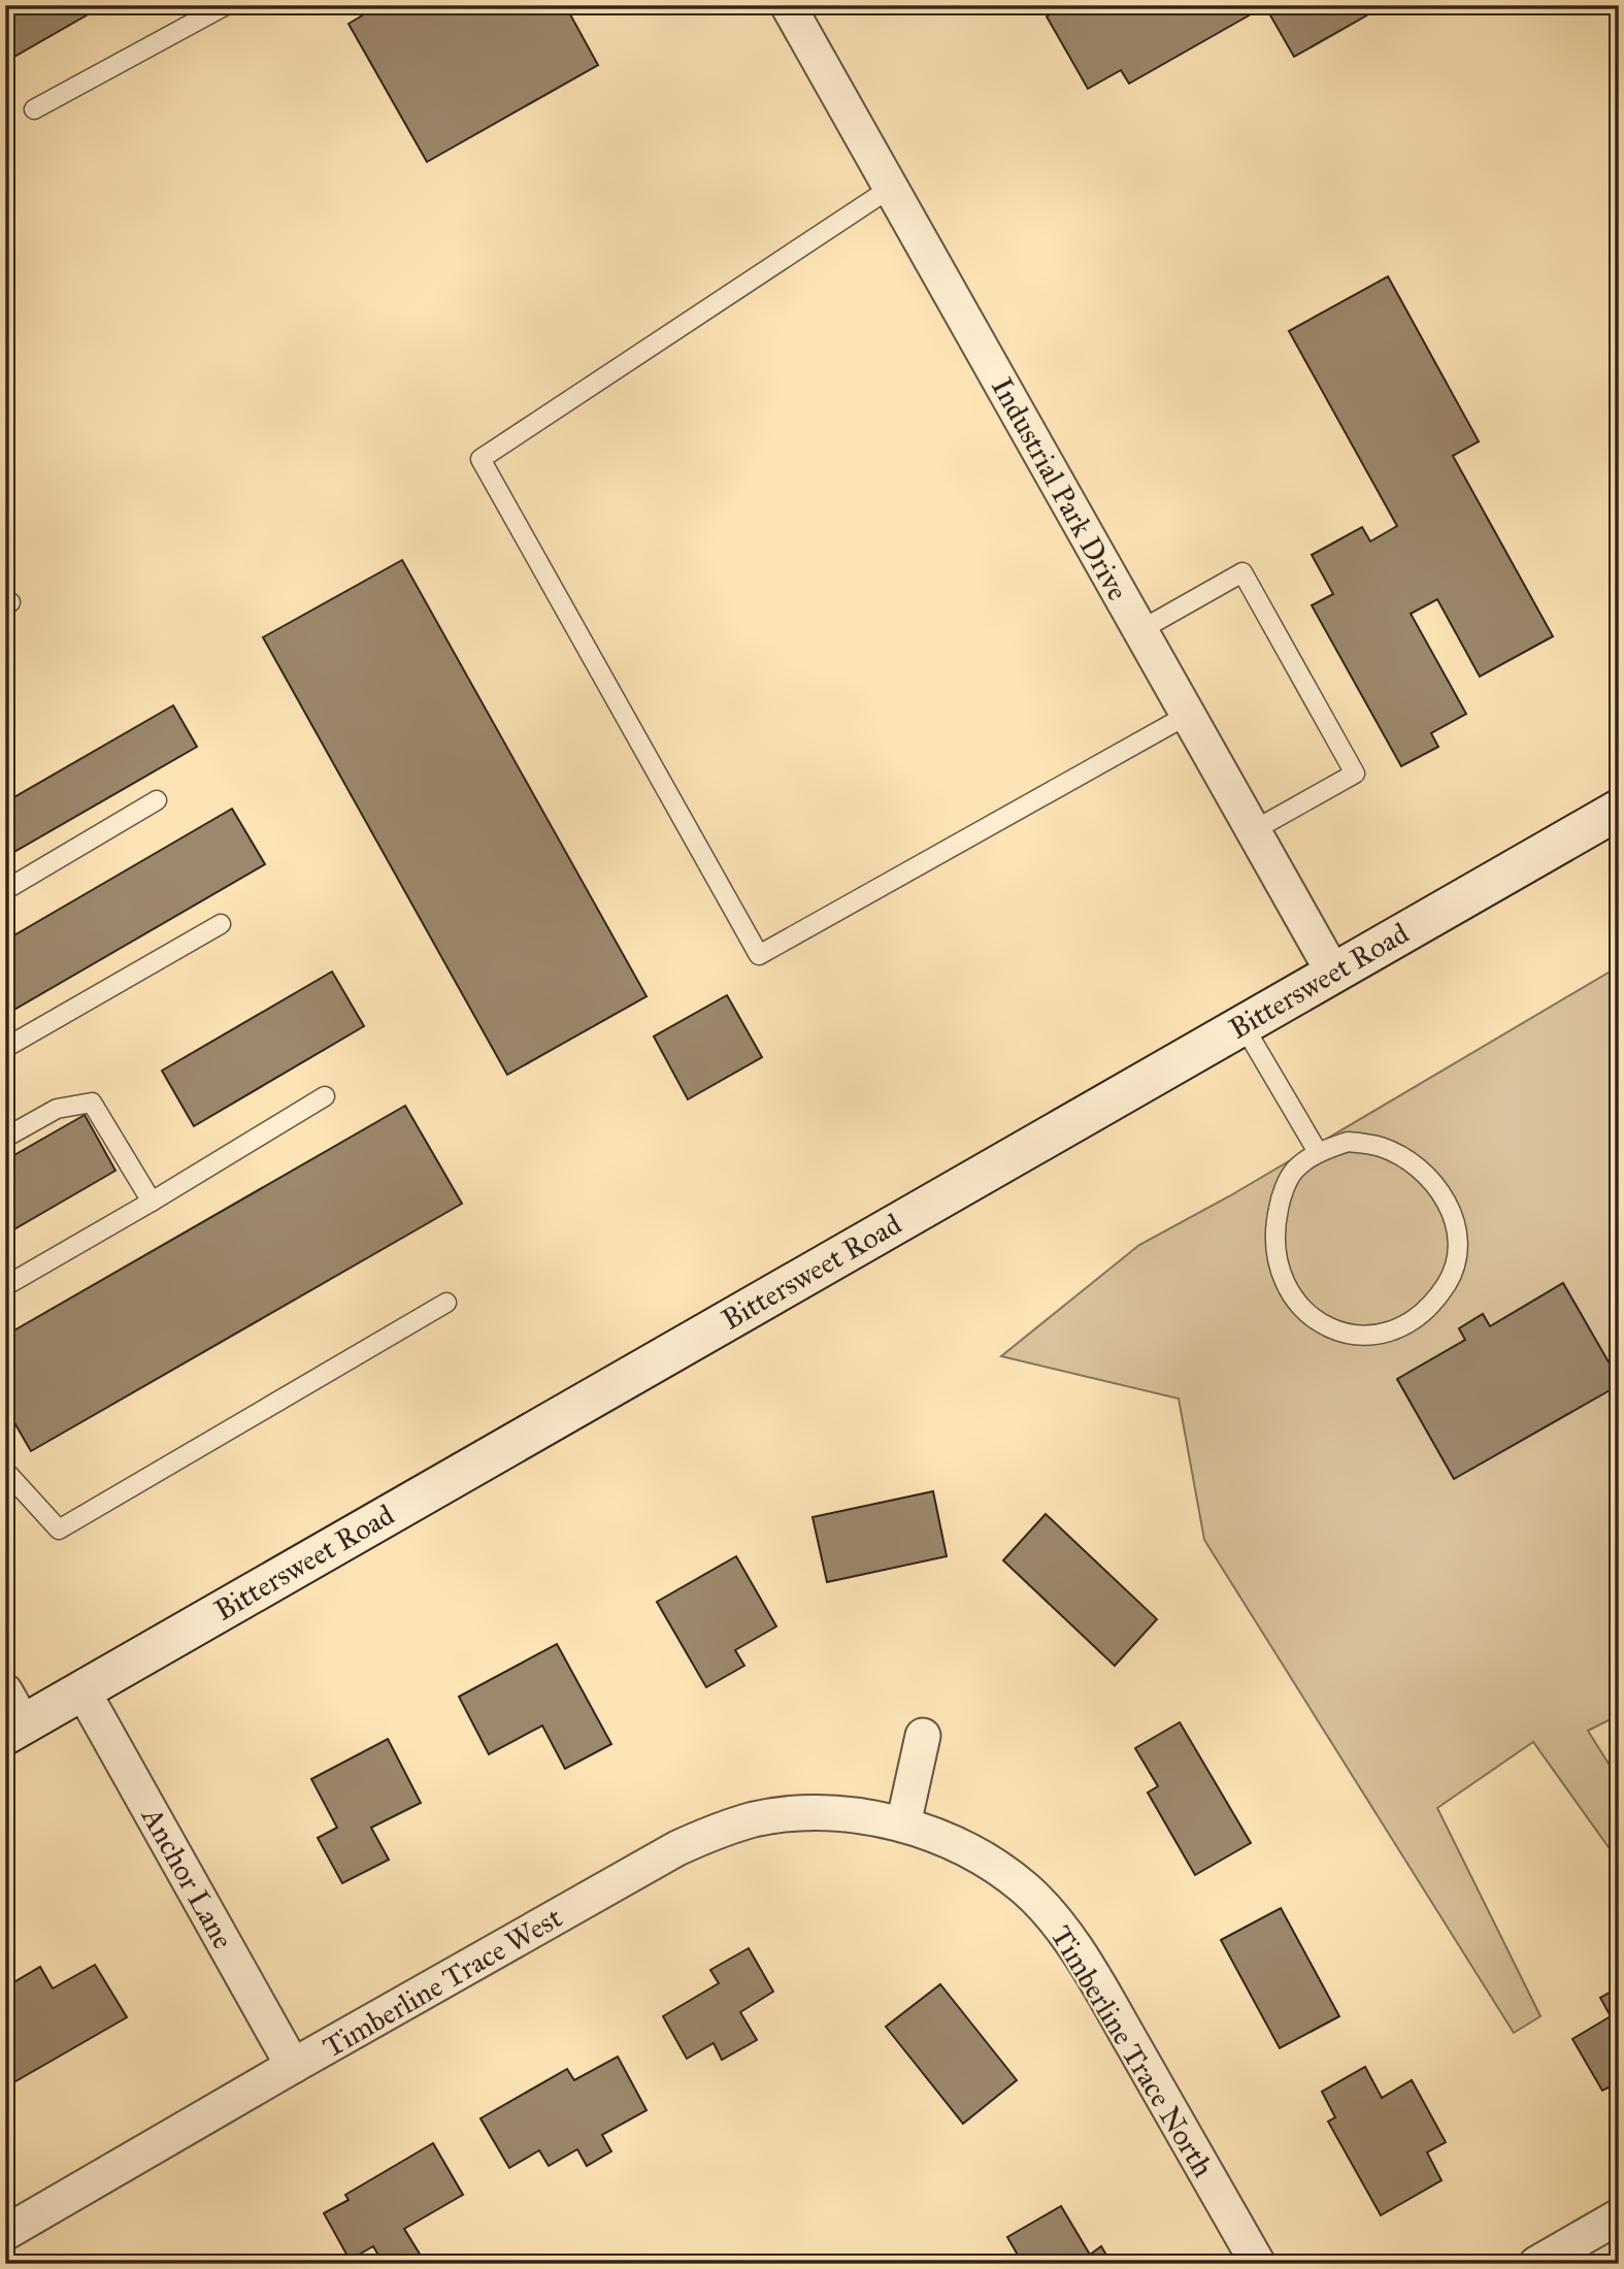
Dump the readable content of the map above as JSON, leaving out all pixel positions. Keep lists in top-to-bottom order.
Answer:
{
  "streets": {
    "street": [
      "Industrial Park Drive",
      "Bittersweet Road",
      "Anchor Lane",
      "Timberline Trace West",
      "Timberline Trace North"
    ]
  },
  "crossings": [
    ["Industrial Park Drive", "Bittersweet Road"],
    ["Bittersweet Road", "Anchor Lane"],
    ["Anchor Lane", "Timberline Trace West"],
    ["Timberline Trace West", "Timberline Trace North"]
  ]
}
